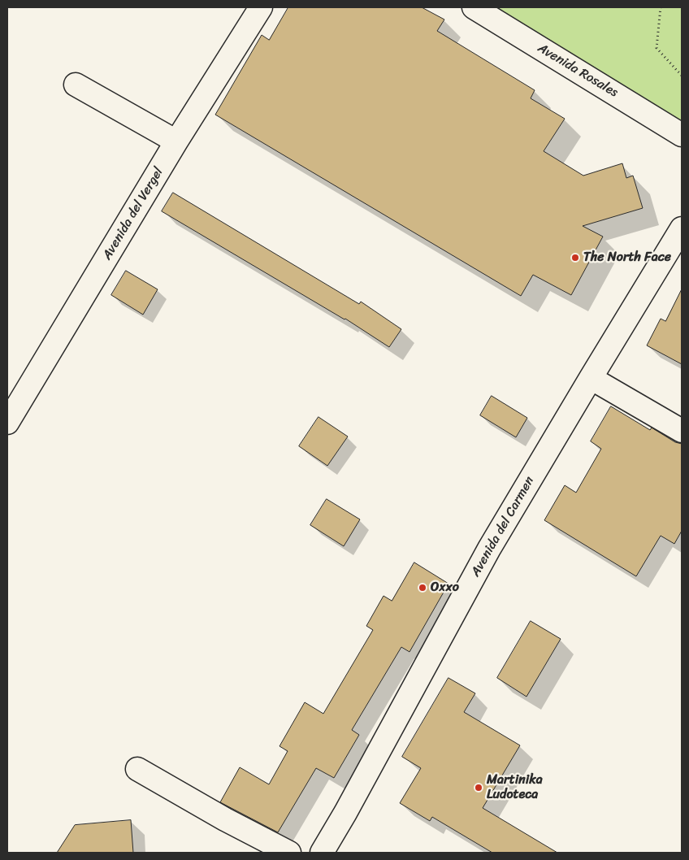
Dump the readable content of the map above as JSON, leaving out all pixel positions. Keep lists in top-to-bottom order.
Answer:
{
  "streets": {
    "street": ["Avenida Rosales", "Avenida del Vergel", "Avenida del Carmen"]
  },
  "places": ["The North Face", "Oxxo", "Martinika Ludoteca"]
}
